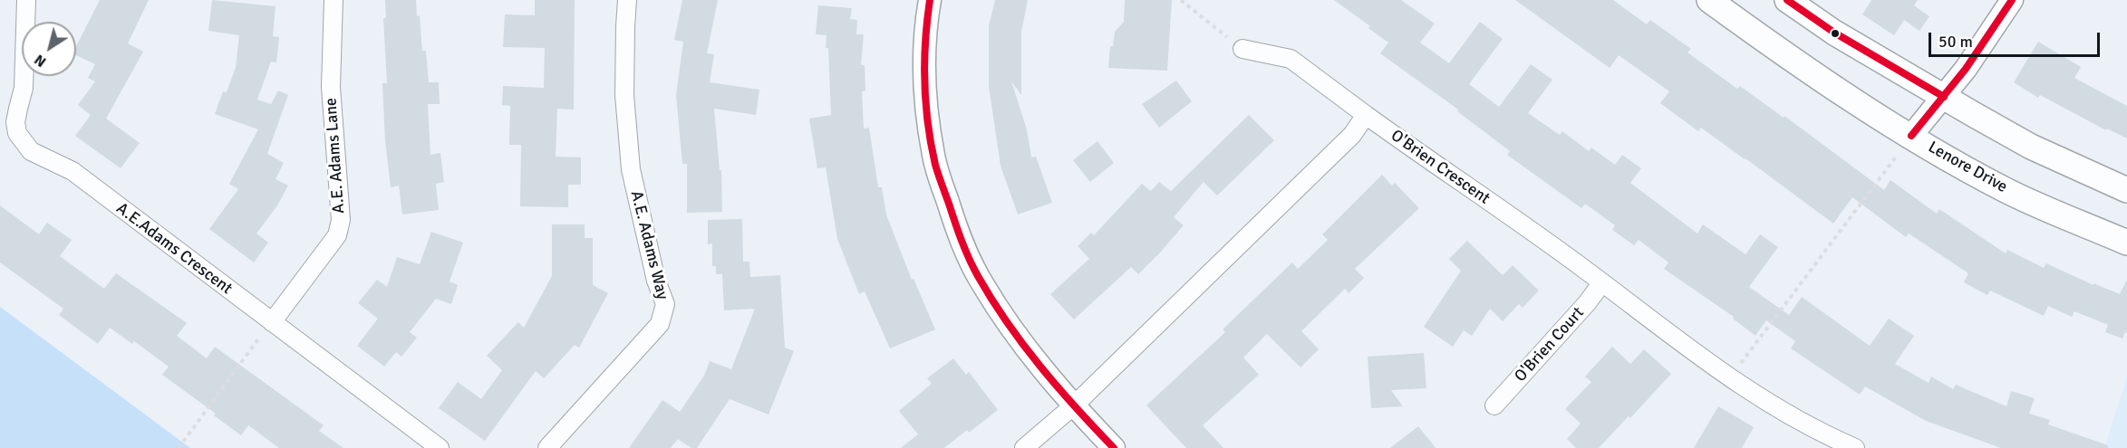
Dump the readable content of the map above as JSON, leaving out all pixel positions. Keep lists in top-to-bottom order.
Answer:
{
  "streets": {
    "main road": ["Lenore Drive"],
    "street": [
      "A.E. Adams Lane",
      "O'Brien Crescent",
      "A.E. Adams Way",
      "A.E.Adams Crescent",
      "O'Brien Court"
    ]
  },
  "crossings": [
    ["A.E. Adams Lane", "A.E.Adams Crescent"],
    ["O'Brien Crescent", "O'Brien Court"]
  ],
  "scale_bar": "50 m",
  "north": "bottom left"
}
